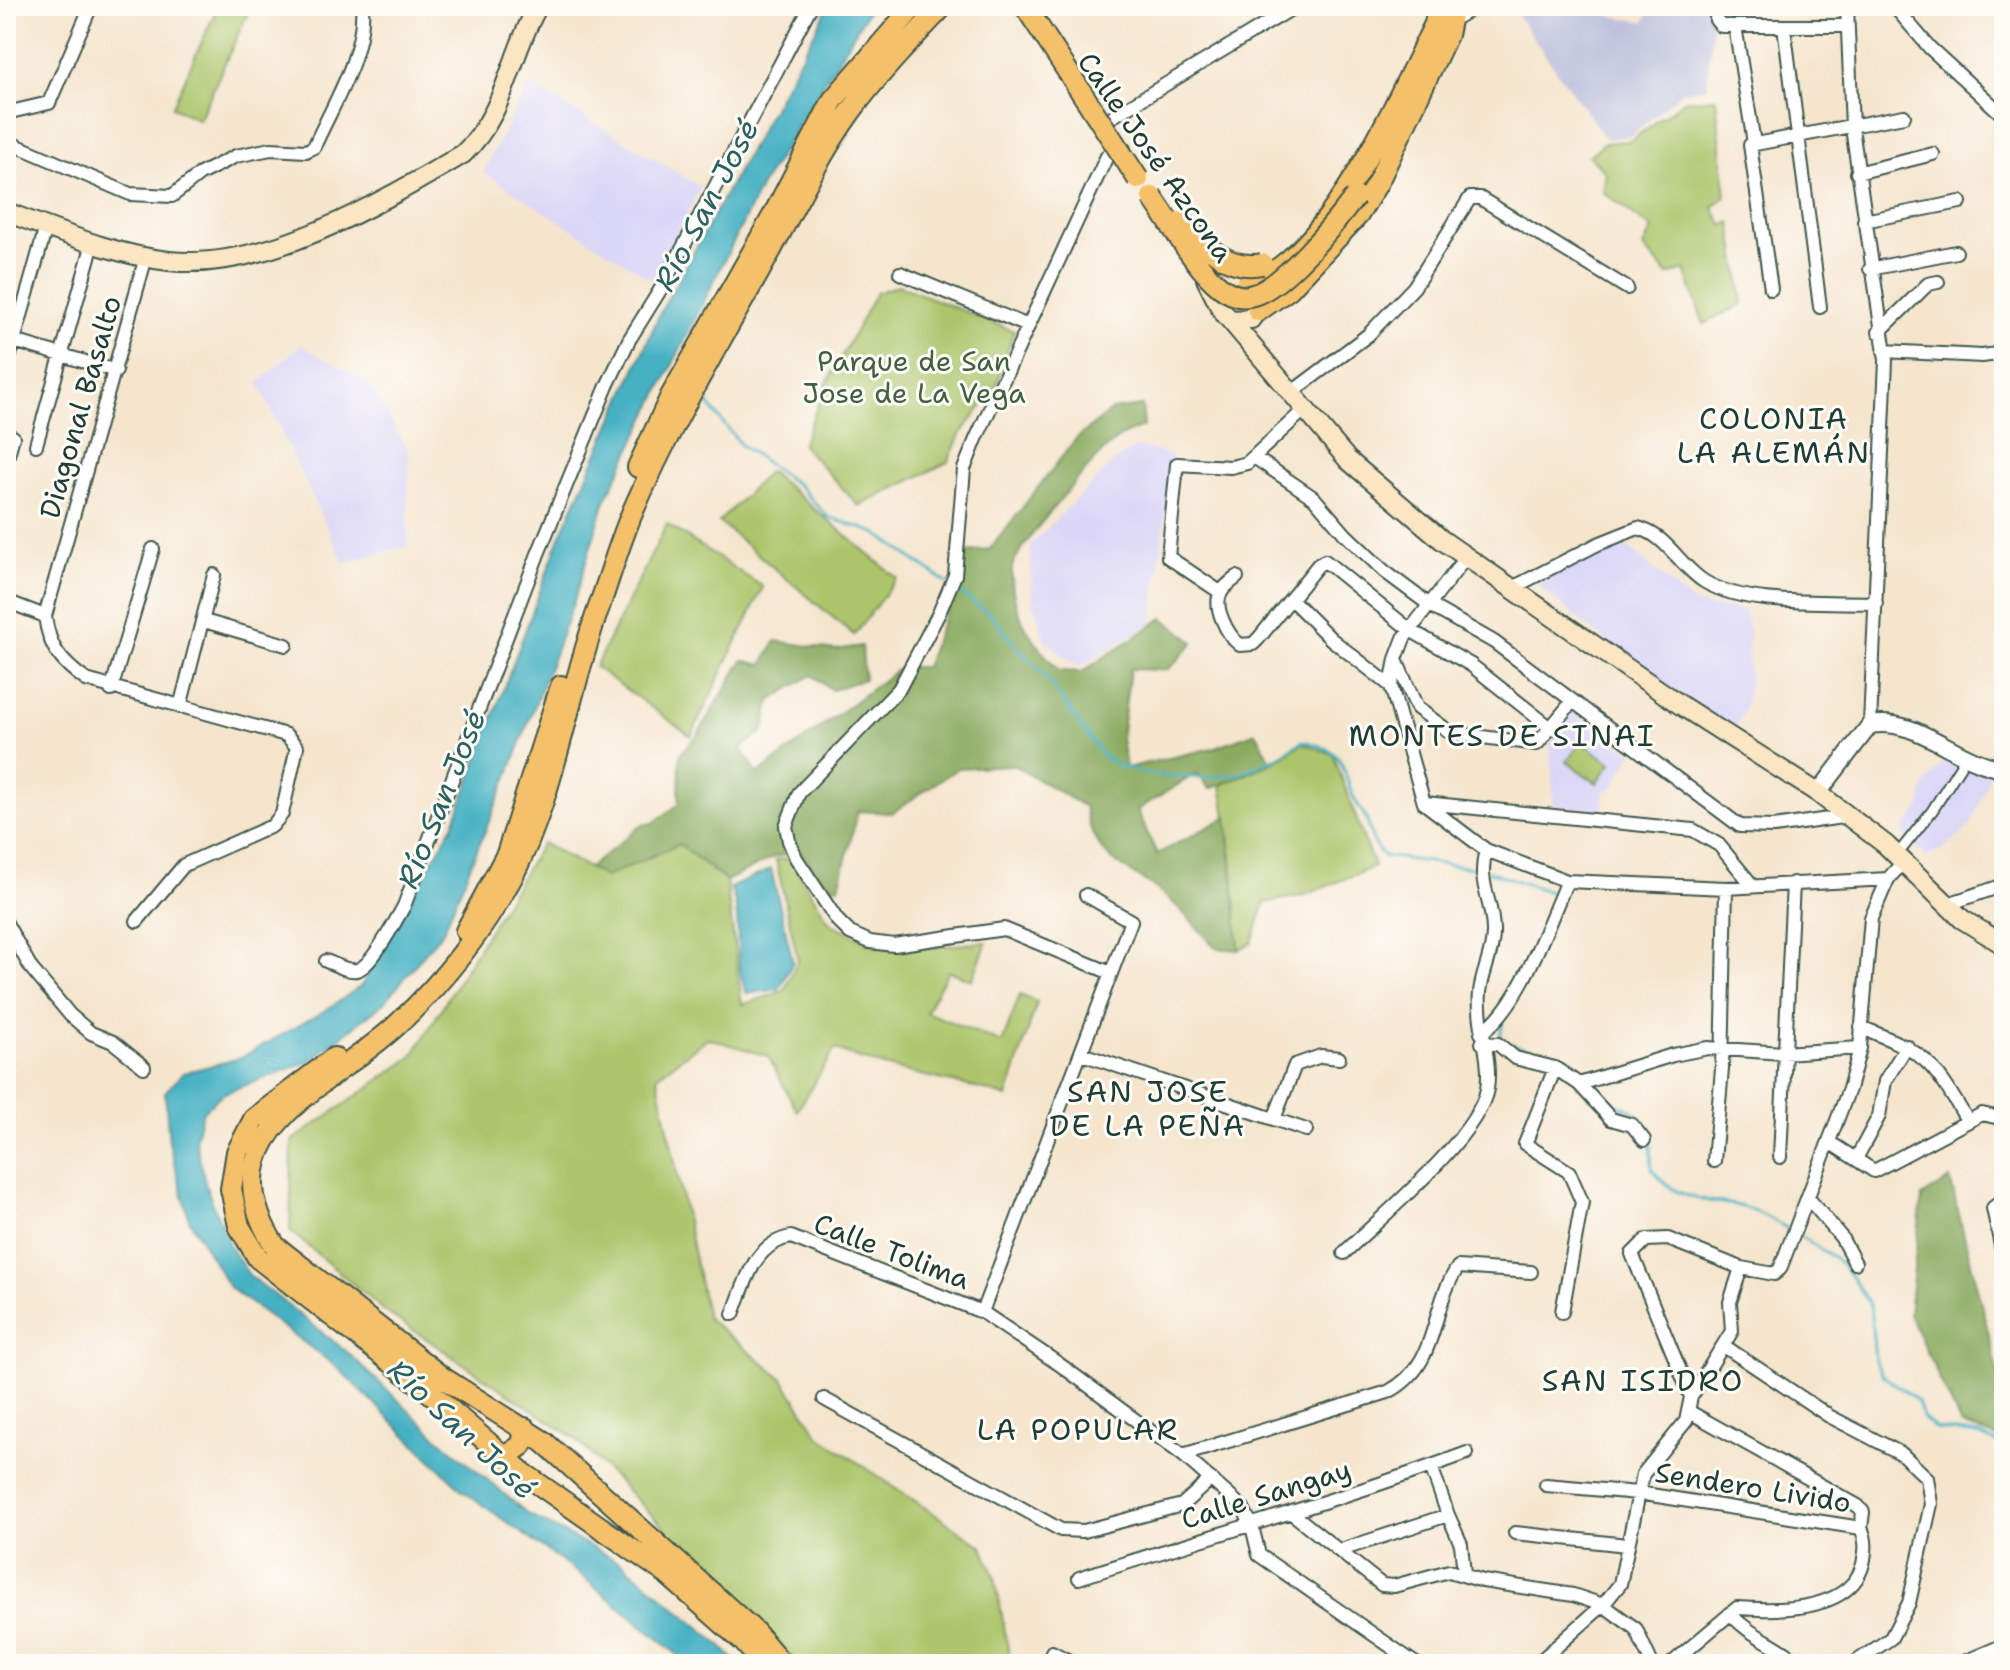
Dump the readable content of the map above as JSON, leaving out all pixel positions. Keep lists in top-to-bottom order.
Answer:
{
  "streets": {
    "main road": ["Calle José Azcona"],
    "street": [
      "Diagonal Basalto",
      "Calle Tolima",
      "Sendero Livido",
      "Calle Sangay"
    ]
  },
  "crossings": [
    ["Calle Tolima", "Calle Sangay"]
  ],
  "districts": [
    "COLONIA LA ALEMÁN",
    "MONTES DE SINAI",
    "SAN JOSE DE LA PEÑA",
    "SAN ISIDRO",
    "LA POPULAR"
  ],
  "water": ["Río San José"],
  "parks": ["Parque de San Jose de La Vega"]
}
